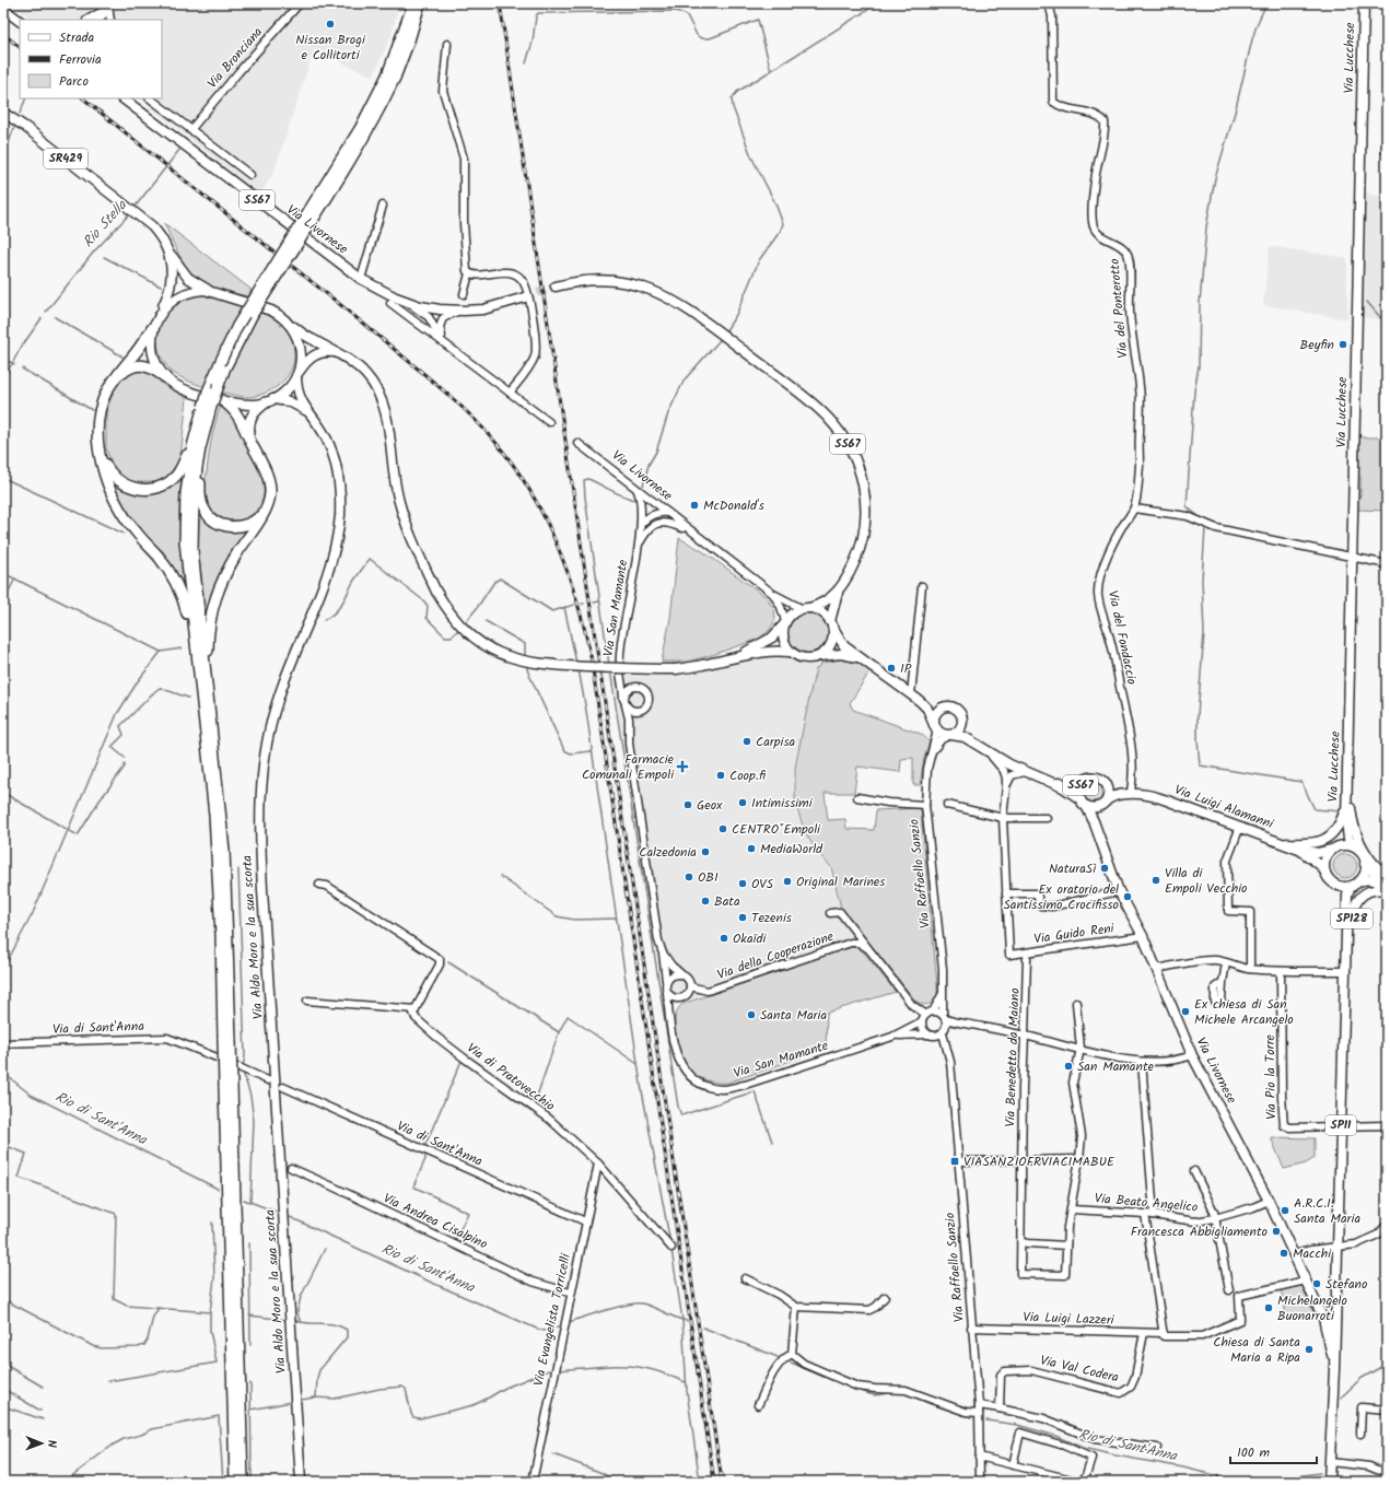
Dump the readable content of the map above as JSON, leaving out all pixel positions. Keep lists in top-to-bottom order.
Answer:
{
  "streets": {
    "main road": [
      "Via Lucchese",
      "SR429",
      "SS67",
      "Via Livornese",
      "Via Luigi Alamanni",
      "SP128",
      "Via Aldo Moro e la sua scorta",
      "SP11"
    ],
    "street": [
      "Via Bronciana",
      "Via del Ponterotto",
      "Via San Mamante",
      "Via del Fondaccio",
      "Via Raffaello Sanzio",
      "Via Guido Reni",
      "Via della Cooperazione",
      "Via di Sant'Anna",
      "Via Benedetto da Maiano",
      "Via di Pratovecchio",
      "Via Pio la Torre",
      "Via Beato Angelico",
      "Via Andrea Cisalpino",
      "Via Luigi Lazzeri",
      "Via Evangelista Torricelli",
      "Via Val Codera"
    ]
  },
  "crossings": [
    ["Via Lucchese", "Via Luigi Alamanni"],
    ["Via Lucchese", "SP11"],
    ["SR429", "Via Aldo Moro e la sua scorta"],
    ["SS67", "Via Livornese"],
    ["SS67", "Via Luigi Alamanni"],
    ["Via Livornese", "Via San Mamante"],
    ["Via Livornese", "Via Luigi Alamanni"],
    ["Via Livornese", "Via Raffaello Sanzio"],
    ["Via Livornese", "Via Guido Reni"],
    ["Via Livornese", "SP11"],
    ["Via Livornese", "Via Beato Angelico"],
    ["Via Livornese", "Via Luigi Lazzeri"],
    ["Via del Ponterotto", "Via del Fondaccio"],
    ["Via San Mamante", "Via Raffaello Sanzio"],
    ["Via San Mamante", "Via della Cooperazione"],
    ["Via del Fondaccio", "Via Luigi Alamanni"],
    ["Via Luigi Alamanni", "SP11"],
    ["Via Raffaello Sanzio", "Via della Cooperazione"],
    ["Via Raffaello Sanzio", "Via Luigi Lazzeri"],
    ["SP128", "SP11"],
    ["Via di Sant'Anna", "Via Evangelista Torricelli"],
    ["Via di Pratovecchio", "Via Evangelista Torricelli"],
    ["Via Pio la Torre", "SP11"],
    ["Via Andrea Cisalpino", "Via Evangelista Torricelli"],
    ["Via Luigi Lazzeri", "Via Val Codera"]
  ],
  "water": ["Rio Stella", "Rio di Sant'Anna"],
  "places": {
    "other": [
      "Nissan Brogi e Collitorti",
      "Beyfin",
      "McDonald's",
      "IP",
      "Carpisa",
      "Coop.fi",
      "Intimissimi",
      "Geox",
      "CENTRO*Empoli",
      "MediaWorld",
      "Calzedonia",
      "NaturaSì",
      "OBI",
      "Villa di Empoli Vecchio",
      "Original Marines",
      "OVS",
      "Ex oratorio del Santissimo Crocifisso",
      "Bata",
      "Tezenis",
      "Okaïdi",
      "Ex chiesa di San Michele Arcangelo",
      "Santa Maria",
      "San Mamante",
      "A.R.C.I. Santa Maria",
      "Francesca Abbigliamento",
      "Macchi",
      "Stefano",
      "Michelangelo Buonarroti",
      "Chiesa di Santa Maria a Ripa"
    ],
    "health": ["Farmacie Comunali Empoli"],
    "transit": ["VIASANZIOFRVIACIMABUE"]
  },
  "legend": ["Strada", "Ferrovia", "Parco"],
  "scale_bar": "100 m",
  "north": "right"
}
